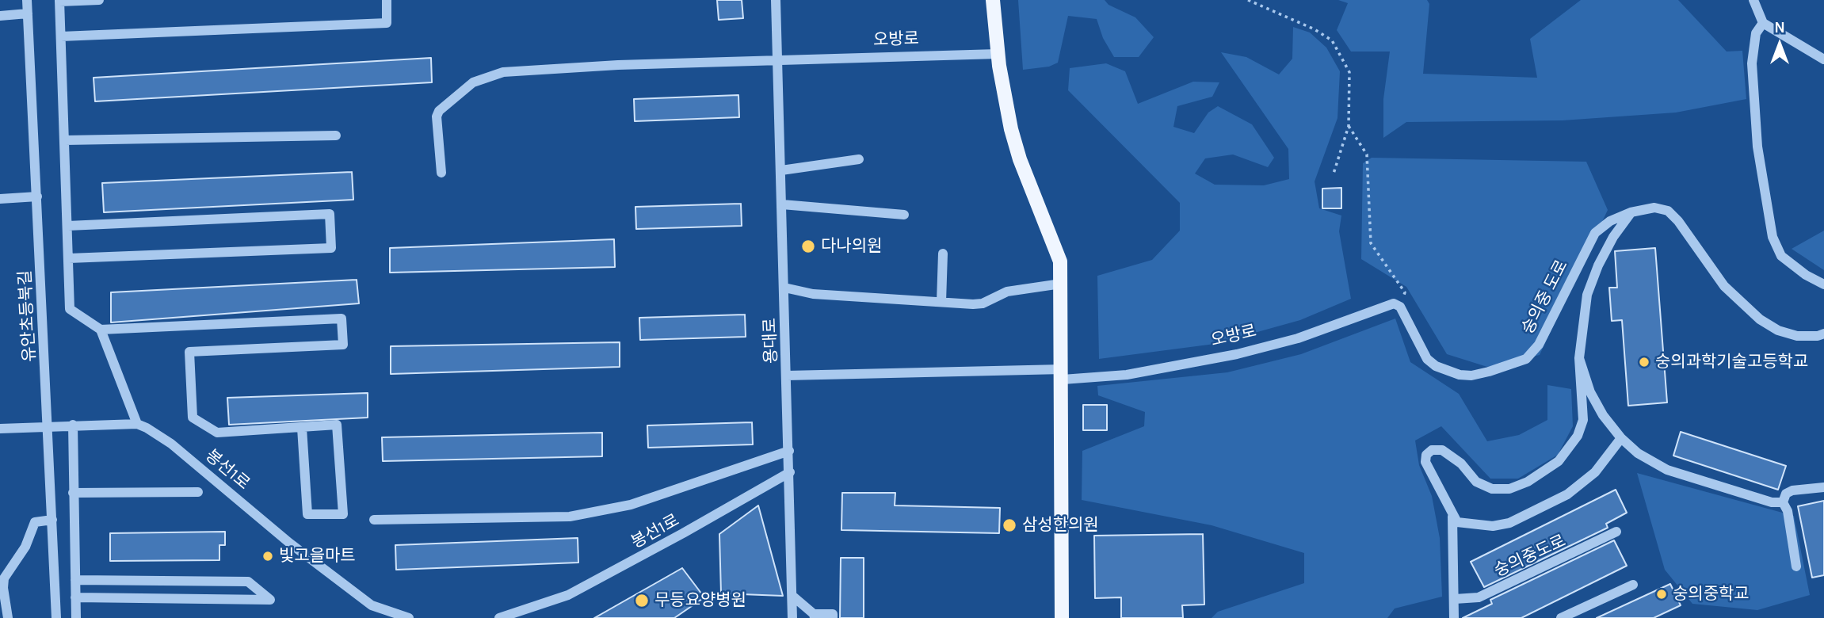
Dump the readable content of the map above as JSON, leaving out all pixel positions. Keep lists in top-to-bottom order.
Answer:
{
  "streets": {
    "street": [
      "오방로",
      "숭의중 도로",
      "유안초등북길",
      "용대로",
      "봉선1로",
      "숭의중도로"
    ]
  },
  "crossings": [
    ["오방로", "숭의중 도로"],
    ["오방로", "용대로"],
    ["용대로", "봉선1로"]
  ],
  "places": [
    "다나의원",
    "숭의과학기술고등학교",
    "삼성한의원",
    "빛고을마트",
    "숭의중학교",
    "무등요양병원"
  ],
  "north": "top"
}
